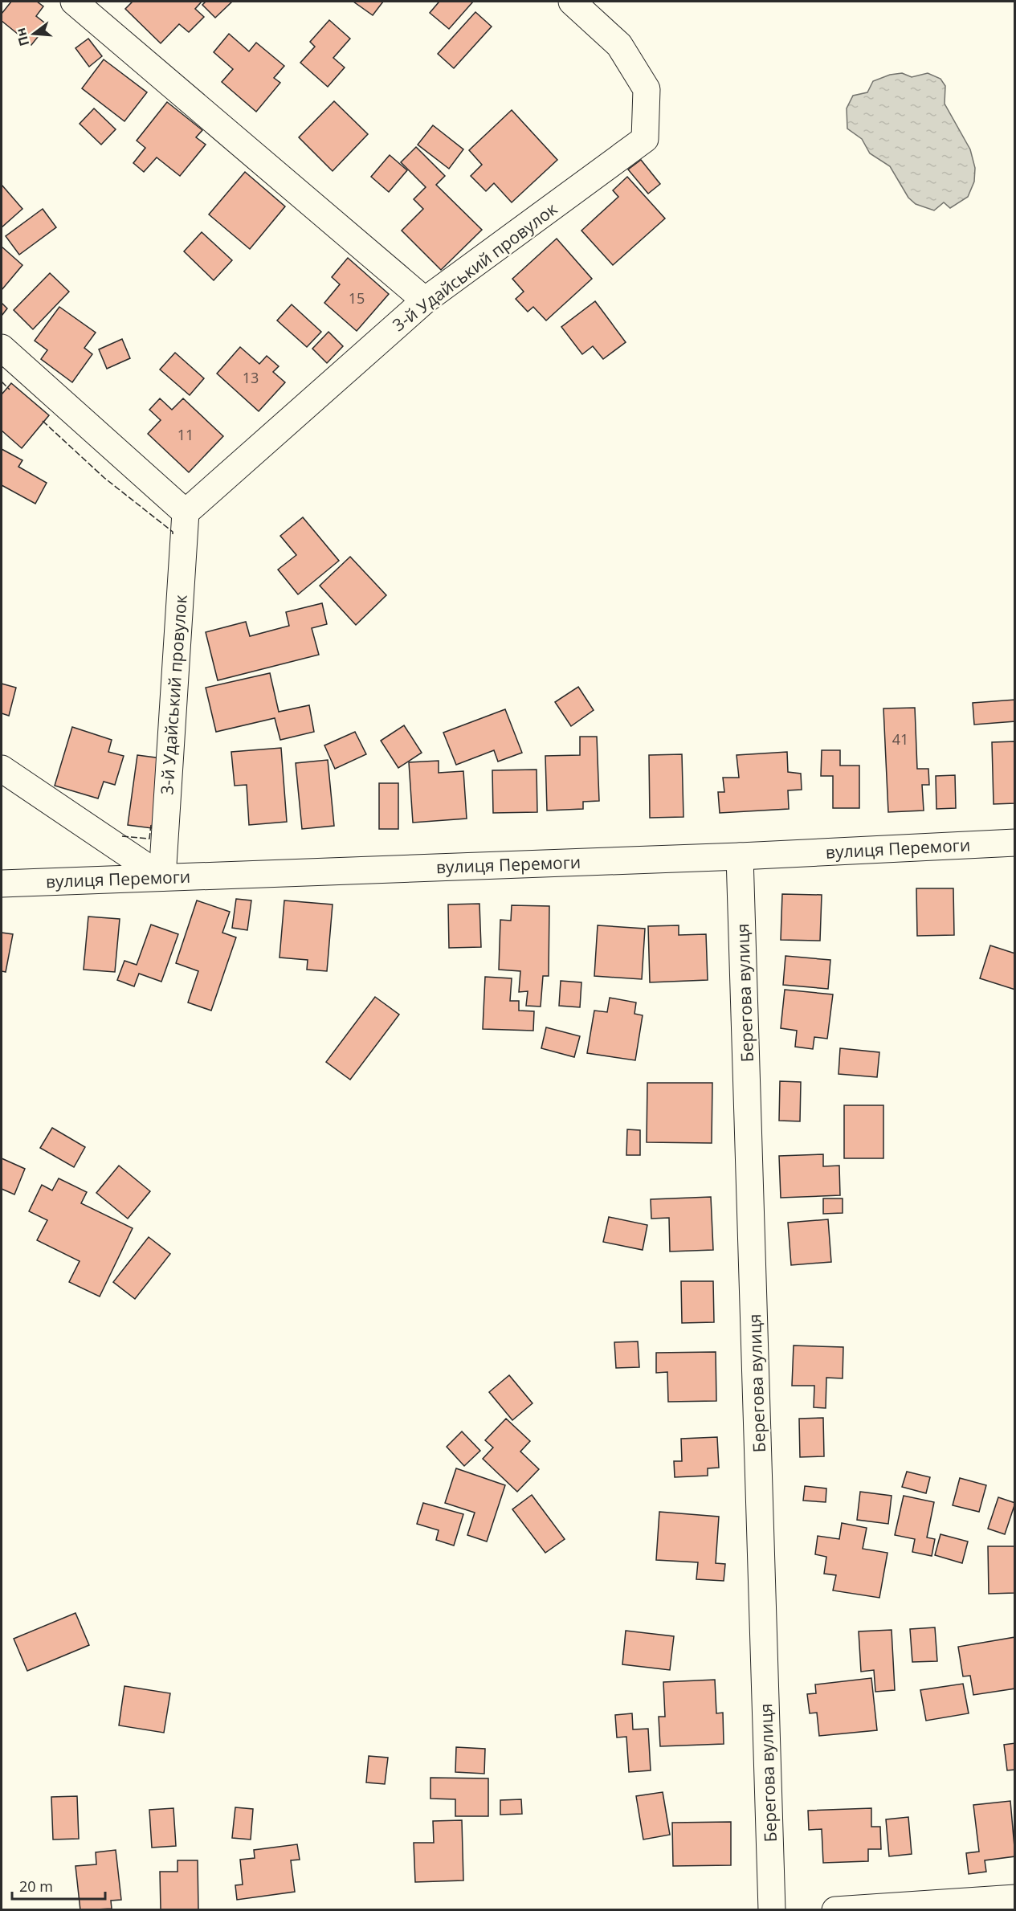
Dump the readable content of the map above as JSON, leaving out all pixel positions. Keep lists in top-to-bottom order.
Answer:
{
  "streets": {
    "street": ["3-й Удайський провулок", "вулиця Перемоги", "Берегова вулиця"]
  },
  "crossings": [
    ["3-й Удайський провулок", "вулиця Перемоги"],
    ["вулиця Перемоги", "Берегова вулиця"]
  ],
  "house_numbers": [
    "15",
    "13",
    "11",
    "41"
  ],
  "scale_bar": "20 m",
  "north": "left"
}
